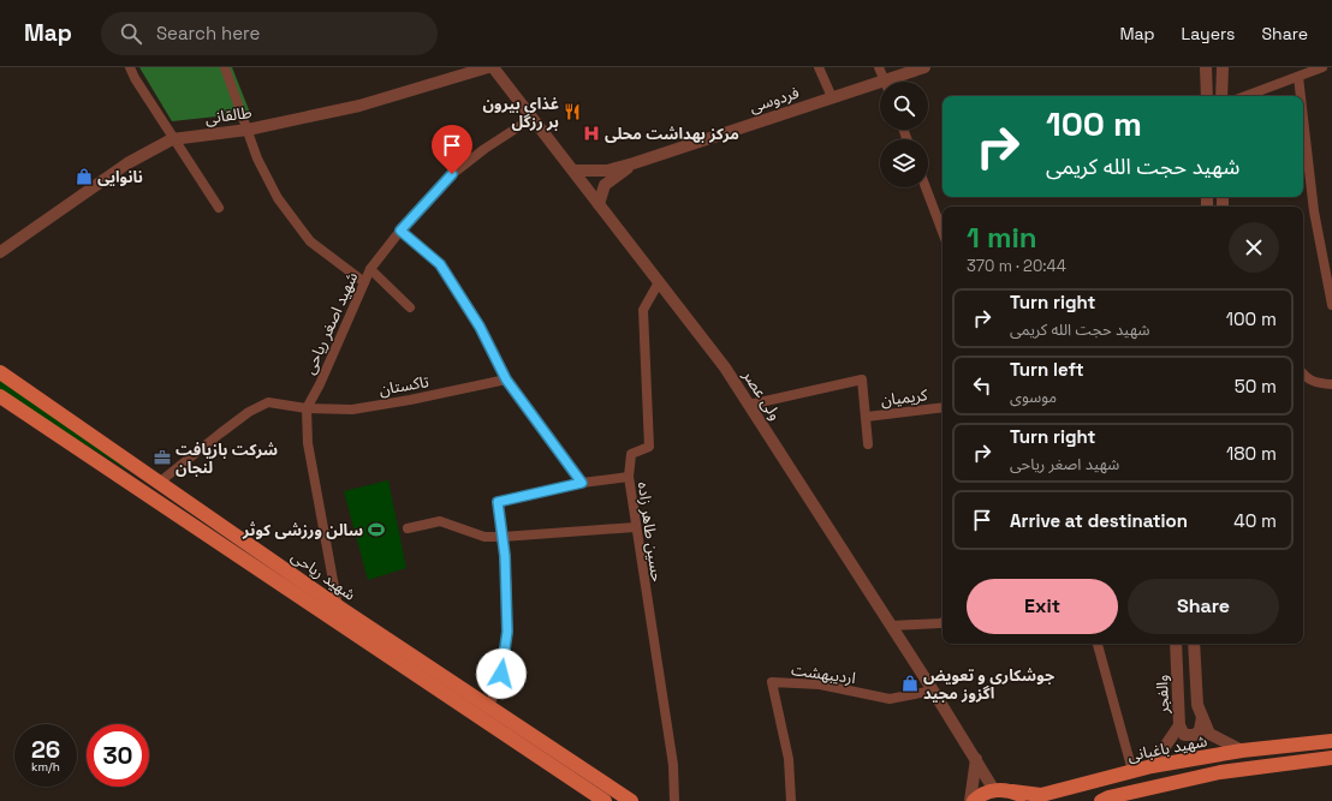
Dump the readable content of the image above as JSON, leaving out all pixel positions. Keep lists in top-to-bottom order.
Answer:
{
  "streets": {
    "main road": ["شهید ریاحی", "شهید باغبانی"],
    "street": [
      "فردوسی",
      "طالقانی",
      "شهید اصغر ریاحی",
      "تاکستان",
      "ولی عصر",
      "کریمیان",
      "حسین طاهر زاده",
      "اردیبهشت",
      "والفجر"
    ]
  },
  "crossings": [
    ["فردوسی", "ولی عصر"],
    ["شهید اصغر ریاحی", "تاکستان"],
    ["شهید اصغر ریاحی", "ولی عصر"],
    ["شهید اصغر ریاحی", "شهید ریاحی"],
    ["تاکستان", "شهید ریاحی"],
    ["ولی عصر", "حسین طاهر زاده"],
    ["ولی عصر", "اردیبهشت"],
    ["ولی عصر", "شهید باغبانی"],
    ["والفجر", "شهید باغبانی"]
  ],
  "places": {
    "restaurant": ["غذای بیرون بر رزگل"],
    "hospital": ["مرکز بهداشت محلی"],
    "shop": ["نانوایی", "جوشکاری و تعویض اگزوز مجید"],
    "office": ["شرکت بازیافت لنجان"],
    "sports": ["سالن ورزشی کوثر"]
  },
  "page": {
    "header": "Map",
    "search": "Search here",
    "nav": ["Map", "Layers", "Share"],
    "turn": ["100 m", "شهید حجت الله کریمی"],
    "heading": ["1 min", "370 m · 20:44"],
    "list": [
      {
        "name": "Turn right",
        "note": "شهید حجت الله کریمی",
        "value": "100 m"
      },
      {
        "name": "Turn left",
        "note": "موسوی",
        "value": "50 m"
      },
      {
        "name": "Turn right",
        "note": "شهید اصغر ریاحی",
        "value": "180 m"
      },
      {
        "name": "Arrive at destination",
        "value": "40 m"
      }
    ],
    "buttons": ["Exit", "Share"],
    "speed": "26 km/h",
    "limit": "30"
  }
}
